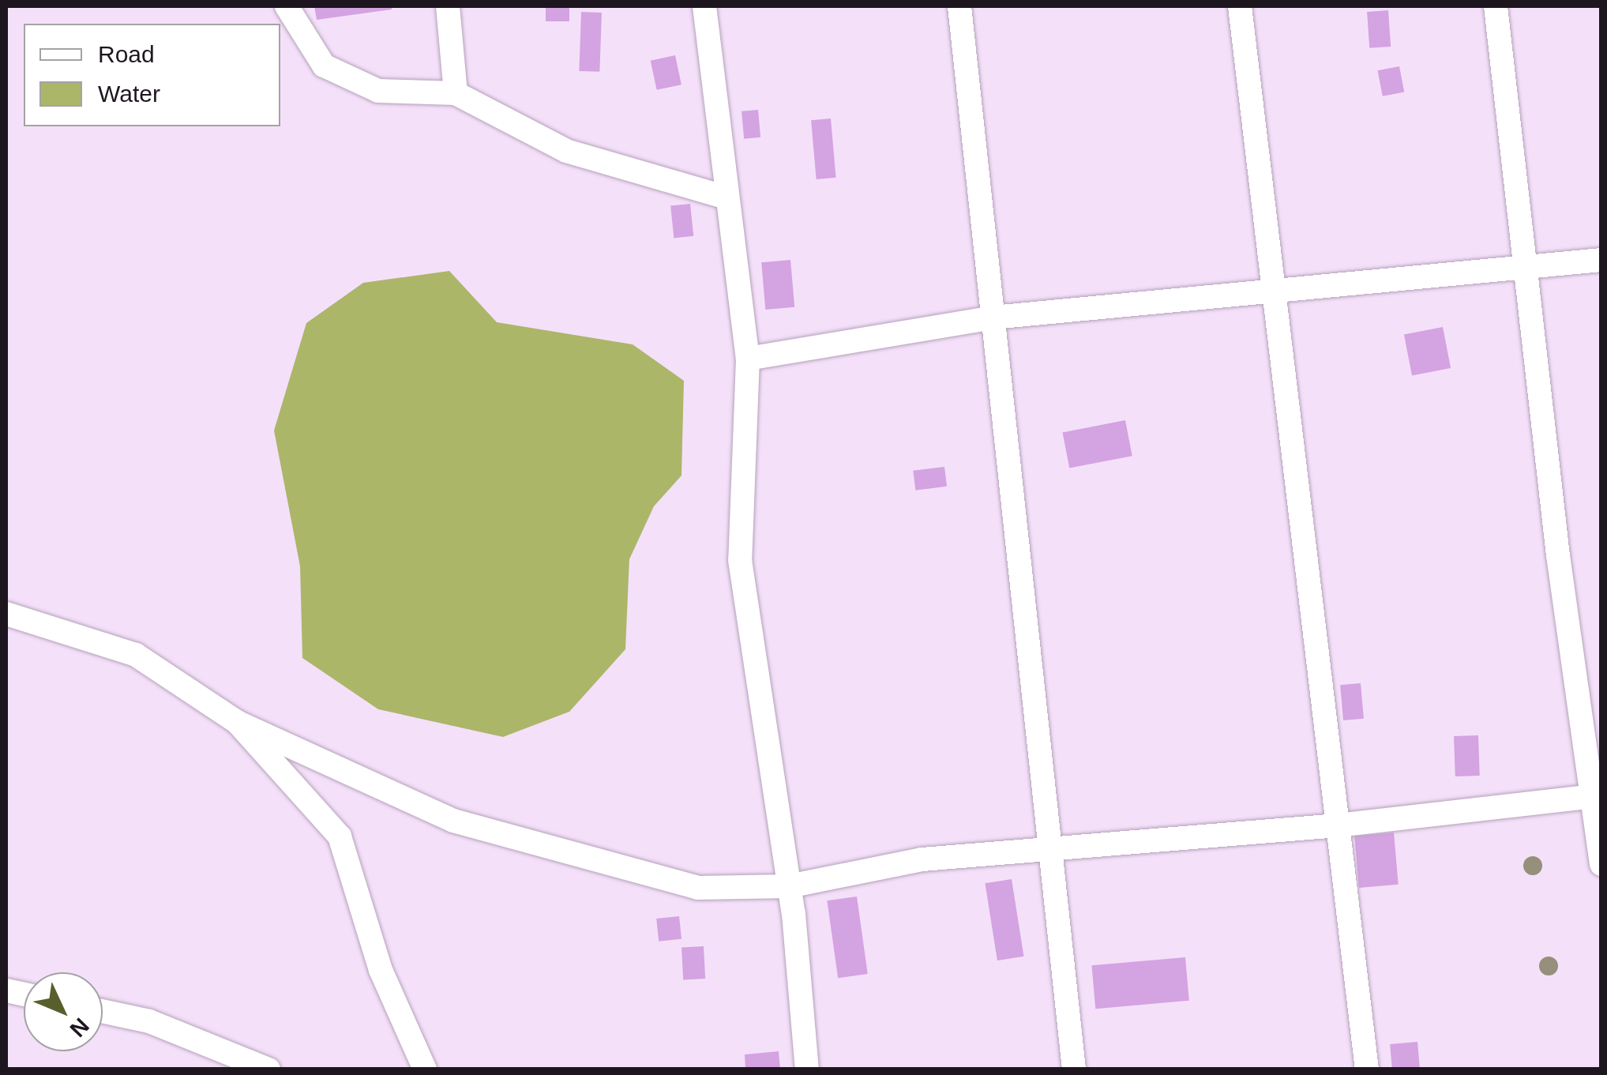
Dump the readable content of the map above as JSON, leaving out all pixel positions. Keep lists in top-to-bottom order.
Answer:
{
  "legend": ["Road", "Water"],
  "north": "bottom right"
}
